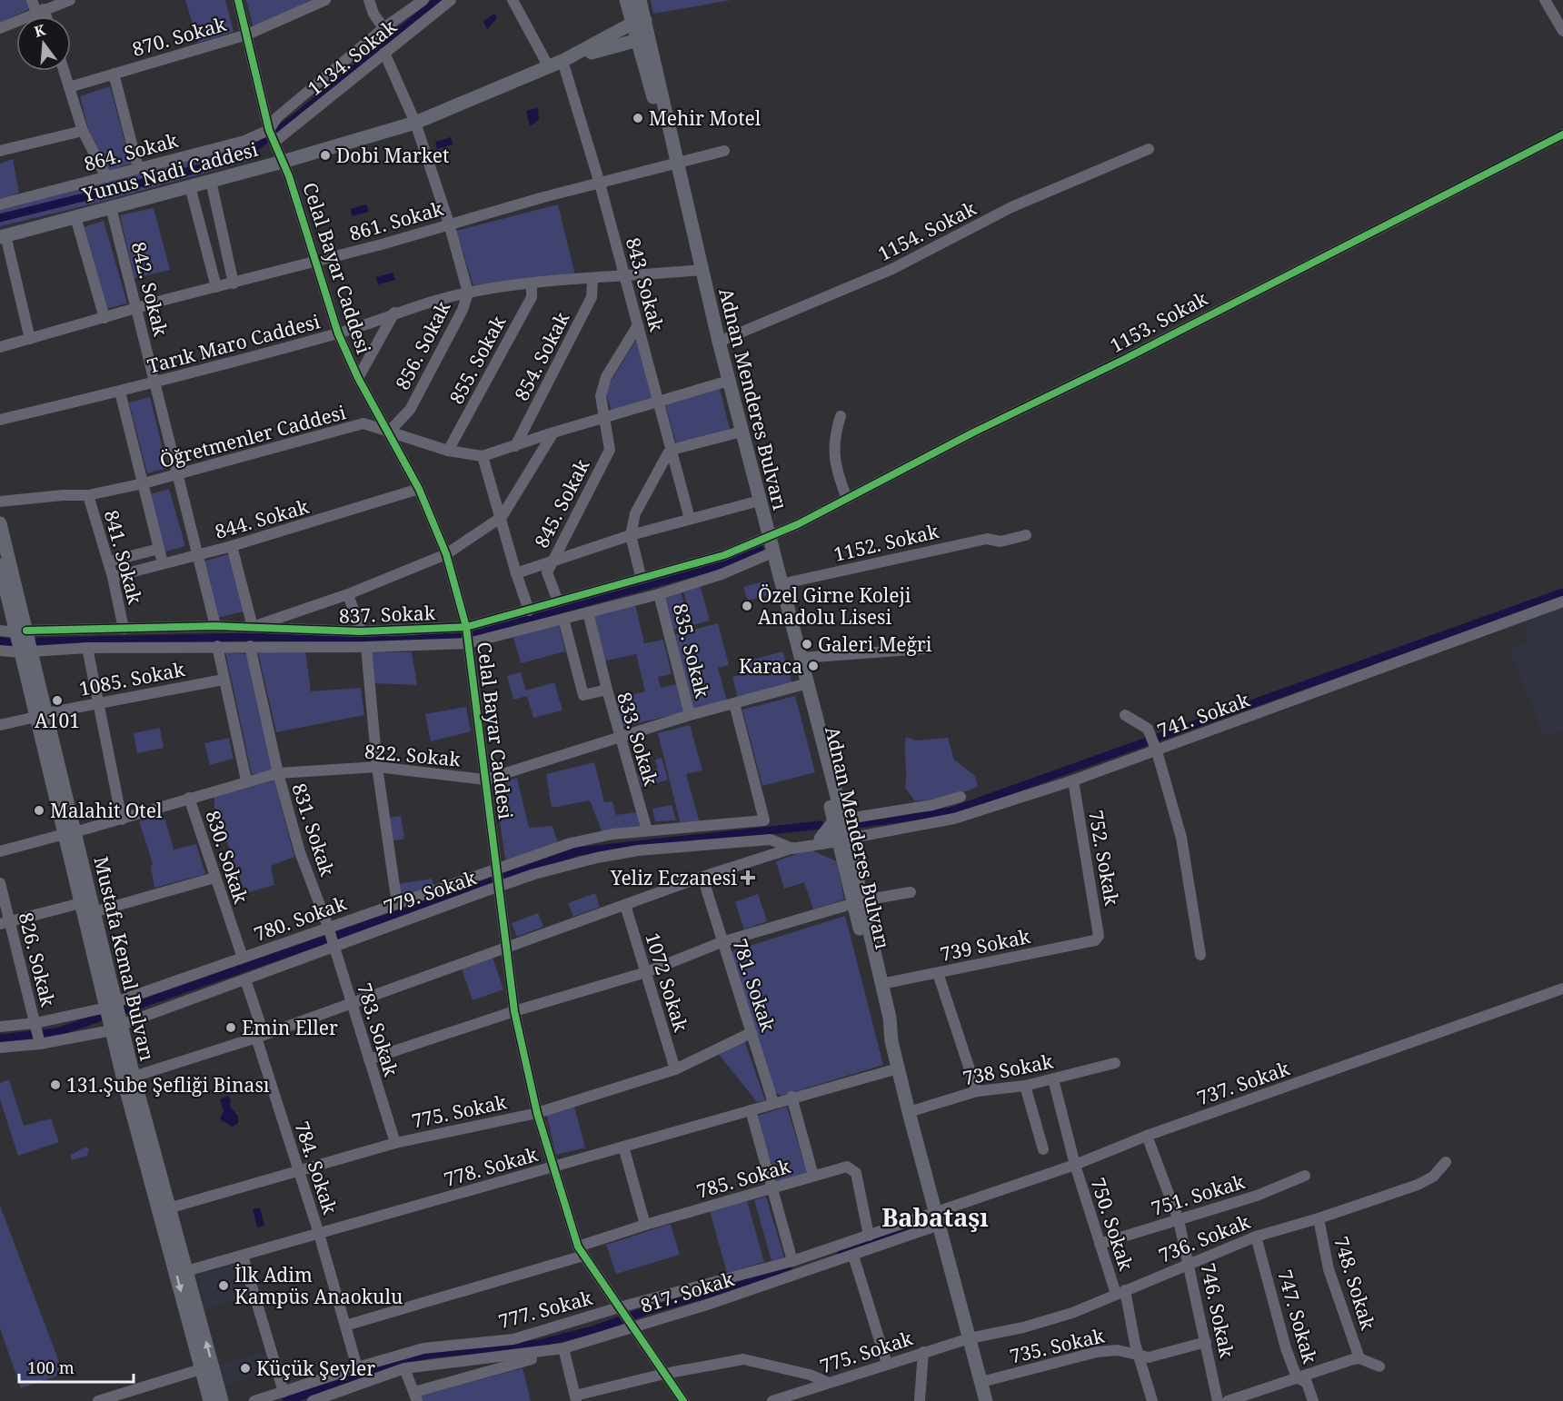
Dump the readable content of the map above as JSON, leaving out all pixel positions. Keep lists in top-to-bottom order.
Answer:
{
  "streets": {
    "main road": ["Yunus Nadi Caddesi", "Adnan Menderes Bulvarı", "Mustafa Kemal Bulvarı"],
    "street": [
      "870. Sokak",
      "1134. Sokak",
      "864. Sokak",
      "861. Sokak",
      "1154. Sokak",
      "Celal Bayar Caddesi",
      "843. Sokak",
      "842. Sokak",
      "1153. Sokak",
      "Tarık Maro Caddesi",
      "856. Sokak",
      "854. Sokak",
      "855. Sokak",
      "Öğretmenler Caddesi",
      "845. Sokak",
      "844. Sokak",
      "1152. Sokak",
      "841. Sokak",
      "837. Sokak",
      "835. Sokak",
      "1085. Sokak",
      "741. Sokak",
      "833. Sokak",
      "822. Sokak",
      "831. Sokak",
      "830. Sokak",
      "752. Sokak",
      "779. Sokak",
      "780. Sokak",
      "739 Sokak",
      "826. Sokak",
      "1072 Sokak",
      "781. Sokak",
      "783. Sokak",
      "738 Sokak",
      "737. Sokak",
      "775. Sokak",
      "778. Sokak",
      "784. Sokak",
      "785. Sokak",
      "751. Sokak",
      "750. Sokak",
      "736. Sokak",
      "748. Sokak",
      "817. Sokak",
      "777. Sokak",
      "746. Sokak",
      "747. Sokak",
      "735. Sokak"
    ]
  },
  "crossings": [
    ["870. Sokak", "Celal Bayar Caddesi"],
    ["1134. Sokak", "864. Sokak"],
    ["1134. Sokak", "Celal Bayar Caddesi"],
    ["1134. Sokak", "856. Sokak"],
    ["864. Sokak", "Celal Bayar Caddesi"],
    ["Yunus Nadi Caddesi", "Celal Bayar Caddesi"],
    ["Yunus Nadi Caddesi", "843. Sokak"],
    ["Yunus Nadi Caddesi", "842. Sokak"],
    ["Yunus Nadi Caddesi", "856. Sokak"],
    ["Yunus Nadi Caddesi", "Adnan Menderes Bulvarı"],
    ["861. Sokak", "Celal Bayar Caddesi"],
    ["861. Sokak", "843. Sokak"],
    ["861. Sokak", "842. Sokak"],
    ["861. Sokak", "856. Sokak"],
    ["861. Sokak", "Adnan Menderes Bulvarı"],
    ["1154. Sokak", "Adnan Menderes Bulvarı"],
    ["Celal Bayar Caddesi", "Tarık Maro Caddesi"],
    ["Celal Bayar Caddesi", "856. Sokak"],
    ["Celal Bayar Caddesi", "Öğretmenler Caddesi"],
    ["Celal Bayar Caddesi", "844. Sokak"],
    ["Celal Bayar Caddesi", "837. Sokak"],
    ["Celal Bayar Caddesi", "822. Sokak"],
    ["Celal Bayar Caddesi", "779. Sokak"],
    ["Celal Bayar Caddesi", "780. Sokak"],
    ["Celal Bayar Caddesi", "775. Sokak"],
    ["Celal Bayar Caddesi", "778. Sokak"],
    ["Celal Bayar Caddesi", "785. Sokak"],
    ["Celal Bayar Caddesi", "817. Sokak"],
    ["Celal Bayar Caddesi", "777. Sokak"],
    ["843. Sokak", "Tarık Maro Caddesi"],
    ["843. Sokak", "Öğretmenler Caddesi"],
    ["843. Sokak", "845. Sokak"],
    ["842. Sokak", "Tarık Maro Caddesi"],
    ["842. Sokak", "Öğretmenler Caddesi"],
    ["842. Sokak", "844. Sokak"],
    ["842. Sokak", "837. Sokak"],
    ["1153. Sokak", "Adnan Menderes Bulvarı"],
    ["1153. Sokak", "837. Sokak"],
    ["Tarık Maro Caddesi", "856. Sokak"],
    ["Tarık Maro Caddesi", "854. Sokak"],
    ["Tarık Maro Caddesi", "855. Sokak"],
    ["Tarık Maro Caddesi", "Adnan Menderes Bulvarı"],
    ["856. Sokak", "Öğretmenler Caddesi"],
    ["854. Sokak", "Öğretmenler Caddesi"],
    ["855. Sokak", "Öğretmenler Caddesi"],
    ["Adnan Menderes Bulvarı", "Öğretmenler Caddesi"],
    ["Adnan Menderes Bulvarı", "1152. Sokak"],
    ["Adnan Menderes Bulvarı", "837. Sokak"],
    ["Adnan Menderes Bulvarı", "741. Sokak"],
    ["Adnan Menderes Bulvarı", "822. Sokak"],
    ["Adnan Menderes Bulvarı", "739 Sokak"],
    ["Adnan Menderes Bulvarı", "738 Sokak"],
    ["Adnan Menderes Bulvarı", "737. Sokak"],
    ["Adnan Menderes Bulvarı", "775. Sokak"],
    ["Adnan Menderes Bulvarı", "778. Sokak"],
    ["Adnan Menderes Bulvarı", "736. Sokak"],
    ["Adnan Menderes Bulvarı", "817. Sokak"],
    ["Adnan Menderes Bulvarı", "777. Sokak"],
    ["Adnan Menderes Bulvarı", "735. Sokak"],
    ["Öğretmenler Caddesi", "845. Sokak"],
    ["Öğretmenler Caddesi", "841. Sokak"],
    ["845. Sokak", "837. Sokak"],
    ["844. Sokak", "841. Sokak"],
    ["841. Sokak", "837. Sokak"],
    ["837. Sokak", "835. Sokak"],
    ["837. Sokak", "833. Sokak"],
    ["837. Sokak", "831. Sokak"],
    ["837. Sokak", "Mustafa Kemal Bulvarı"],
    ["835. Sokak", "822. Sokak"],
    ["1085. Sokak", "Mustafa Kemal Bulvarı"],
    ["741. Sokak", "752. Sokak"],
    ["833. Sokak", "822. Sokak"],
    ["833. Sokak", "780. Sokak"],
    ["822. Sokak", "831. Sokak"],
    ["822. Sokak", "830. Sokak"],
    ["822. Sokak", "780. Sokak"],
    ["822. Sokak", "Mustafa Kemal Bulvarı"],
    ["831. Sokak", "780. Sokak"],
    ["831. Sokak", "783. Sokak"],
    ["830. Sokak", "780. Sokak"],
    ["752. Sokak", "739 Sokak"],
    ["779. Sokak", "Mustafa Kemal Bulvarı"],
    ["779. Sokak", "826. Sokak"],
    ["779. Sokak", "783. Sokak"],
    ["779. Sokak", "784. Sokak"],
    ["780. Sokak", "Mustafa Kemal Bulvarı"],
    ["780. Sokak", "783. Sokak"],
    ["Mustafa Kemal Bulvarı", "775. Sokak"],
    ["Mustafa Kemal Bulvarı", "778. Sokak"],
    ["1072 Sokak", "775. Sokak"],
    ["781. Sokak", "775. Sokak"],
    ["781. Sokak", "778. Sokak"],
    ["783. Sokak", "775. Sokak"],
    ["738 Sokak", "750. Sokak"],
    ["737. Sokak", "750. Sokak"],
    ["737. Sokak", "817. Sokak"],
    ["737. Sokak", "777. Sokak"],
    ["737. Sokak", "746. Sokak"],
    ["775. Sokak", "784. Sokak"],
    ["775. Sokak", "736. Sokak"],
    ["778. Sokak", "784. Sokak"],
    ["784. Sokak", "785. Sokak"],
    ["784. Sokak", "777. Sokak"],
    ["785. Sokak", "777. Sokak"],
    ["751. Sokak", "750. Sokak"],
    ["751. Sokak", "746. Sokak"],
    ["750. Sokak", "736. Sokak"],
    ["750. Sokak", "735. Sokak"],
    ["736. Sokak", "748. Sokak"],
    ["736. Sokak", "746. Sokak"],
    ["736. Sokak", "747. Sokak"],
    ["817. Sokak", "777. Sokak"]
  ],
  "districts": ["Babataşı"],
  "places": {
    "other": [
      "Mehir Motel",
      "Dobi Market",
      "Özel Girne Koleji Anadolu Lisesi",
      "Galeri Meğri",
      "Karaca",
      "A101",
      "Malahit Otel",
      "Emin Eller",
      "131.Şube Şefliği Binası",
      "İlk Adim Kampüs Anaokulu",
      "Küçük Şeyler"
    ],
    "health": ["Yeliz Eczanesi"]
  },
  "scale_bar": "100 m",
  "north": "top"
}
